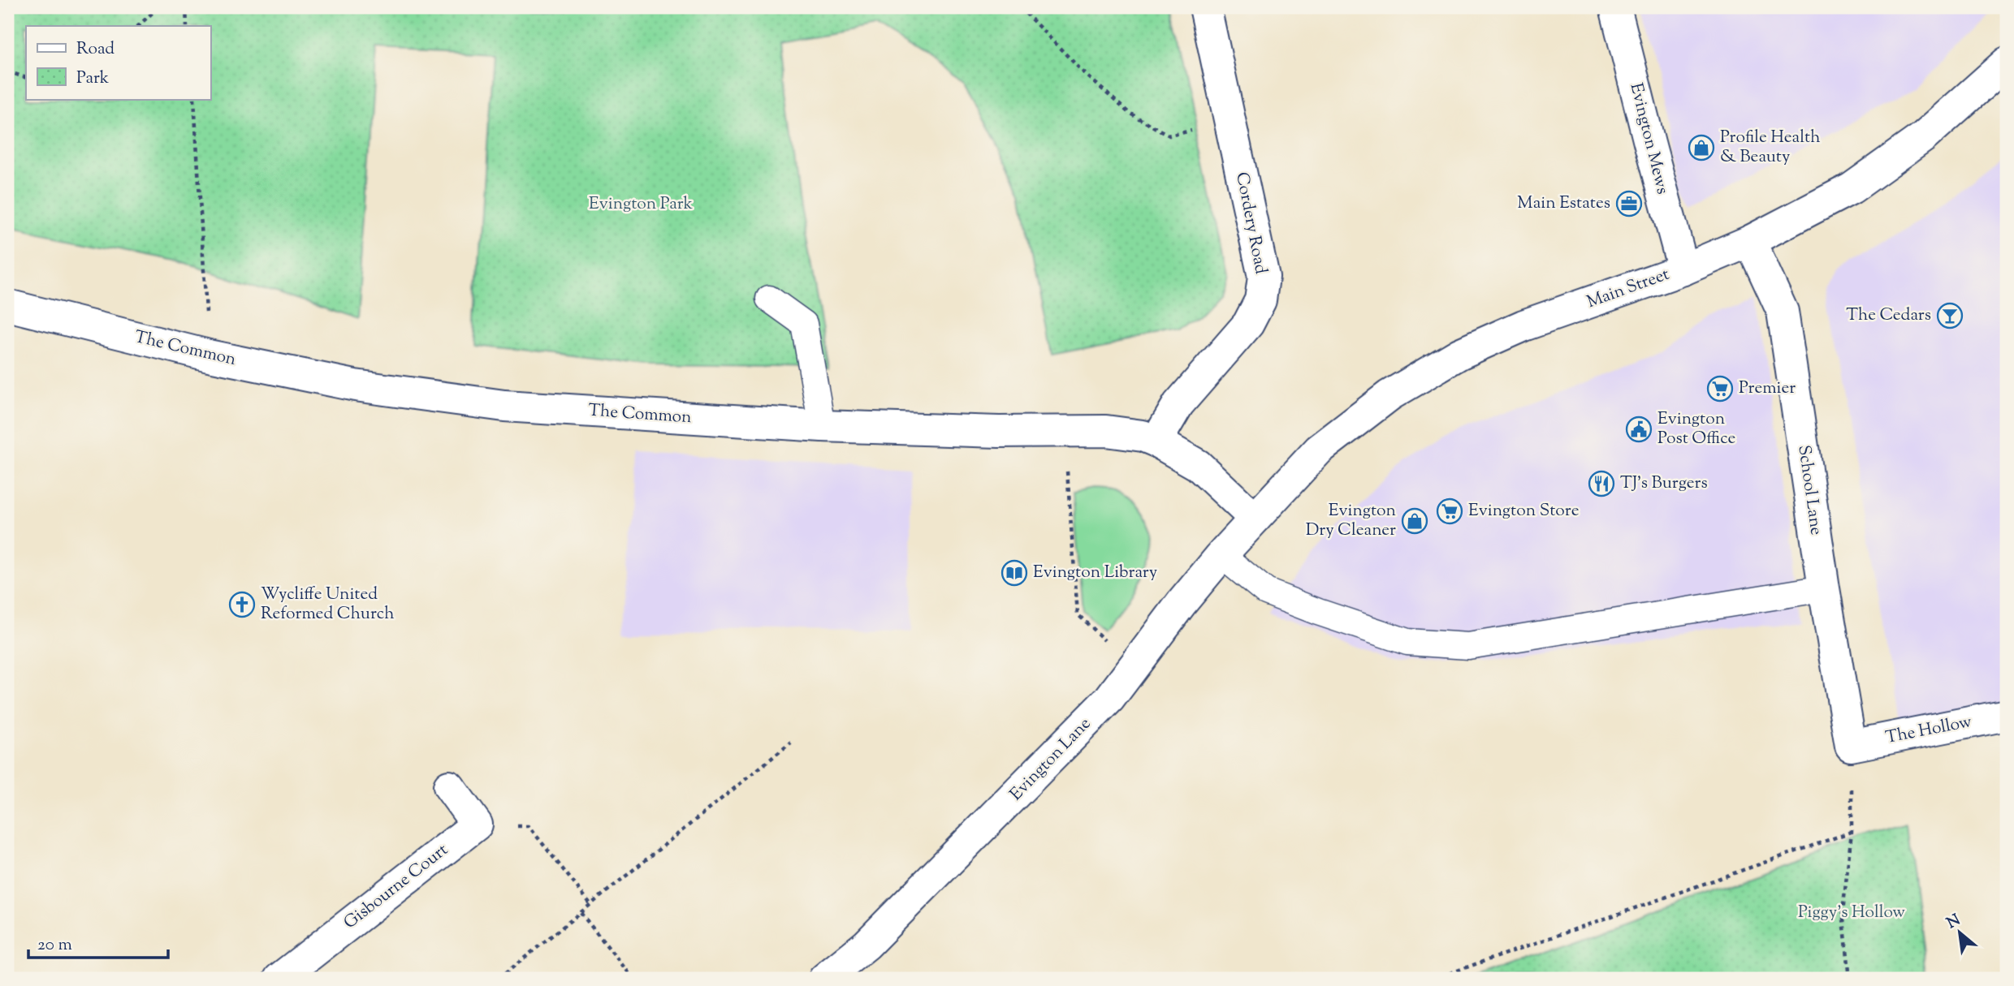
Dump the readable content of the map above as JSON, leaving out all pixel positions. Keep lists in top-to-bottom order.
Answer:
{
  "streets": {
    "street": [
      "Evington Mews",
      "Cordery Road",
      "Main Street",
      "The Common",
      "School Lane",
      "The Hollow",
      "Evington Lane",
      "Gisbourne Court"
    ]
  },
  "crossings": [
    ["Evington Mews", "Main Street"],
    ["Cordery Road", "The Common"],
    ["Main Street", "The Common"],
    ["Main Street", "School Lane"],
    ["Main Street", "Evington Lane"],
    ["The Common", "Evington Lane"],
    ["School Lane", "The Hollow"]
  ],
  "parks": ["Evington Park", "Piggy's Hollow"],
  "places": {
    "shop": ["Profile Health & Beauty", "Evington Dry Cleaner"],
    "office": ["Main Estates"],
    "bar": ["The Cedars"],
    "supermarket": ["Premier", "Evington Store"],
    "public building": ["Evington Post Office"],
    "restaurant": ["TJ's Burgers"],
    "library": ["Evington Library"],
    "church": ["Wycliffe United Reformed Church"]
  },
  "legend": ["Road", "Park"],
  "scale_bar": "20 m",
  "north": "top left"
}
